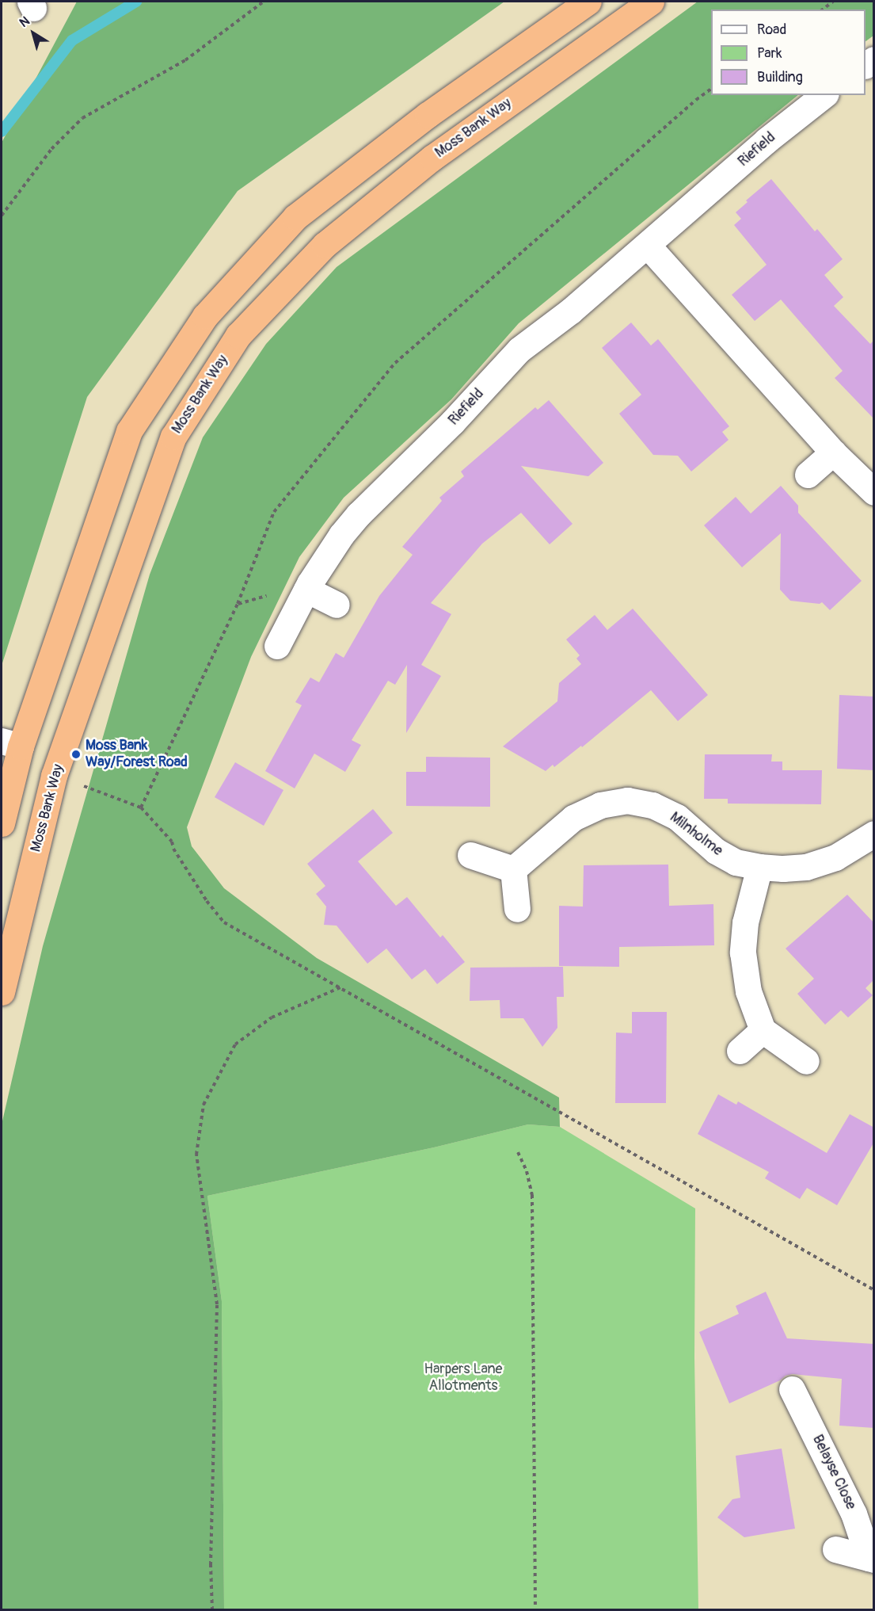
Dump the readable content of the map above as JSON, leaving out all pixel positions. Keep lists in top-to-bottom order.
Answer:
{
  "streets": {
    "highway": ["Moss Bank Way"],
    "street": ["Riefield", "Milnholme", "Belayse Close"]
  },
  "parks": ["Harpers Lane Allotments"],
  "places": ["Moss Bank Way/Forest Road"],
  "legend": ["Road", "Park", "Building"],
  "north": "top left"
}
